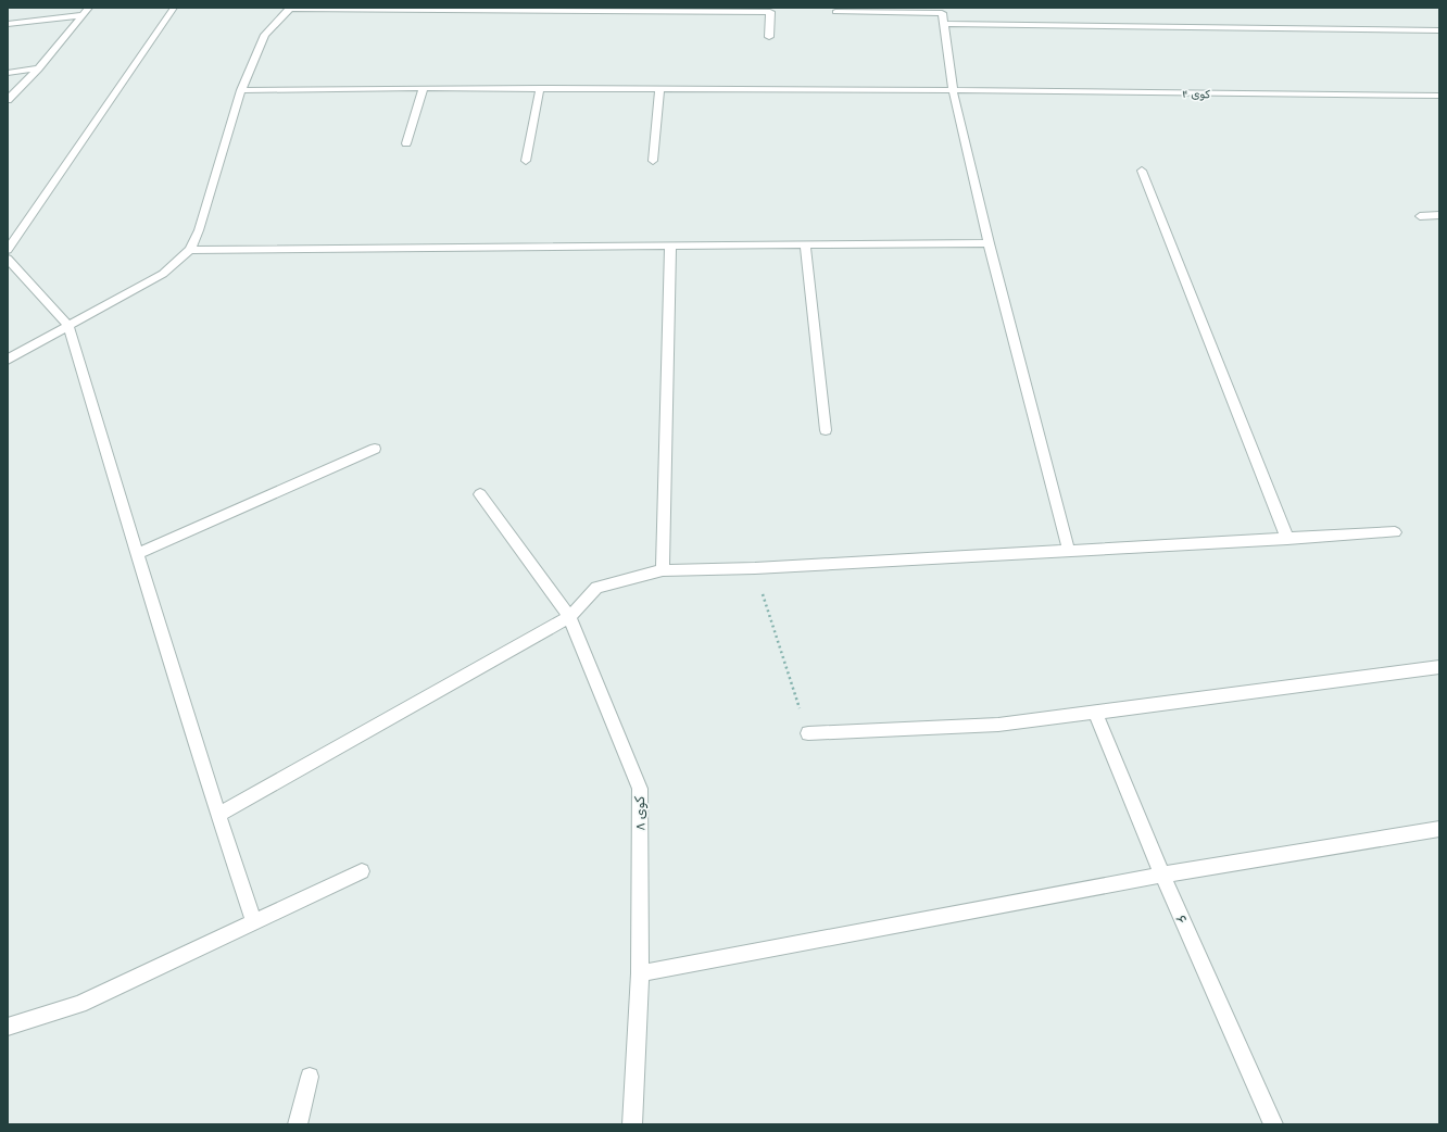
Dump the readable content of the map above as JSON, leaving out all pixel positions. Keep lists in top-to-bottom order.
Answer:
{
  "streets": {
    "street": ["کوی ۴", "کوی ۸", "۶"]
  }
}
